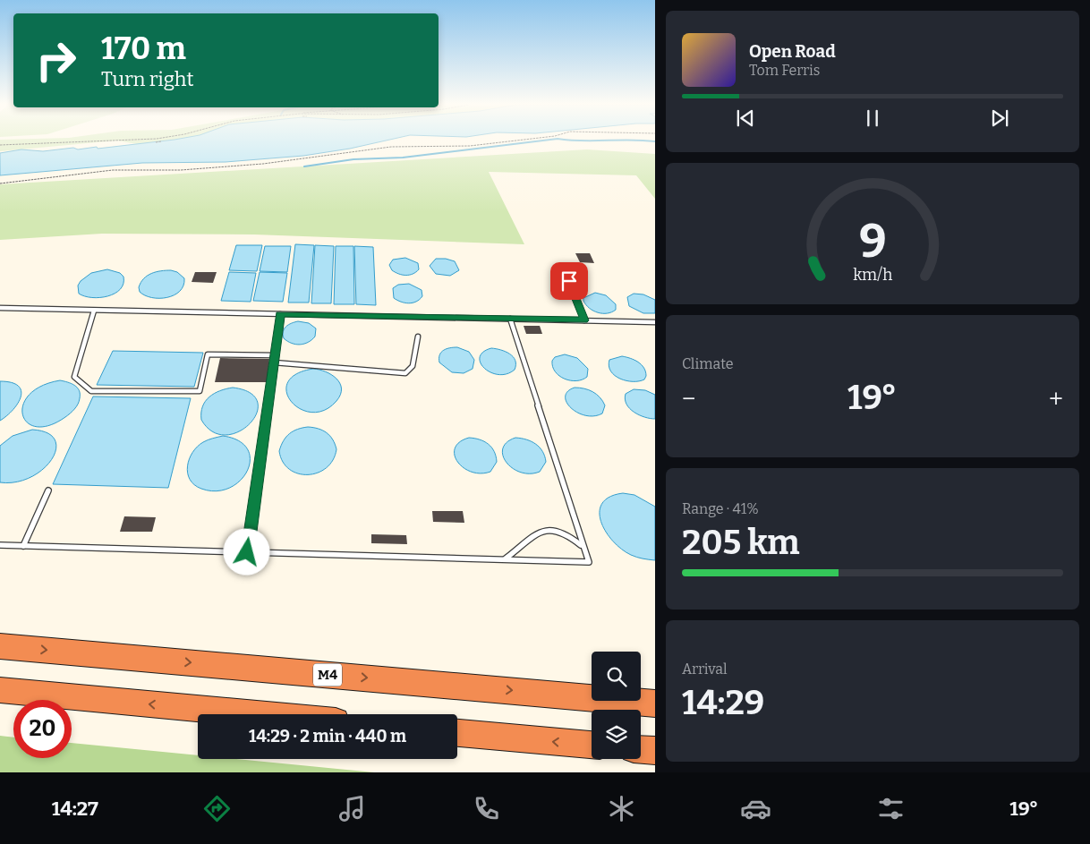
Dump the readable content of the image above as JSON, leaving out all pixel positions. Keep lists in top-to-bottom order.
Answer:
{
  "streets": {
    "highway": ["M4"]
  },
  "page": {
    "turn": ["170 m", "Turn right"],
    "song": ["Open Road", "Tom Ferris"],
    "tile": [
      "Climate",
      ["Range · 41%", "205 km"],
      ["Arrival", "14:29"]
    ],
    "heat": ["−", "19°", "+"],
    "limit": "20",
    "trip": "14:29 · 2 min · 440 m",
    "tabs": ["14:27", "19°"],
    "gauge": ["9", "km/h"]
  }
}
